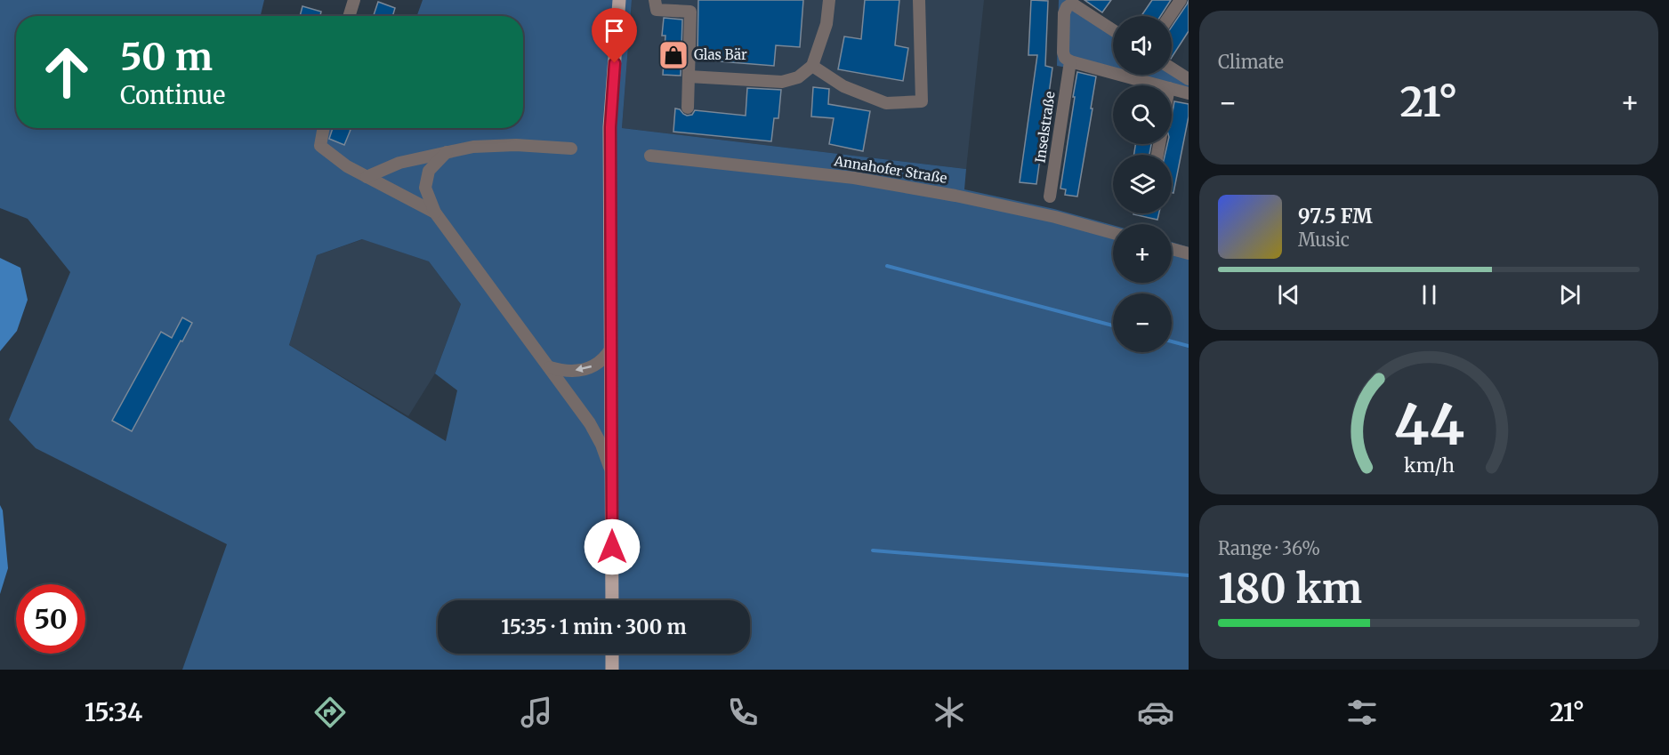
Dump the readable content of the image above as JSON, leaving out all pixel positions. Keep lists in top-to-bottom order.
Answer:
{
  "streets": {
    "street": ["Inselstraße", "Annahofer Straße"]
  },
  "places": {
    "shop": ["Glas Bär"]
  },
  "page": {
    "tile": [
      "Climate",
      ["Range · 36%", "180 km"]
    ],
    "map_buttons": ["+", "−"],
    "turn": ["50 m", "Continue"],
    "heat": ["−", "21°", "+"],
    "song": ["97.5 FM", "Music"],
    "limit": "50",
    "trip": "15:35 · 1 min · 300 m",
    "tabs": ["15:34", "21°"],
    "gauge": ["44", "km/h"]
  }
}
